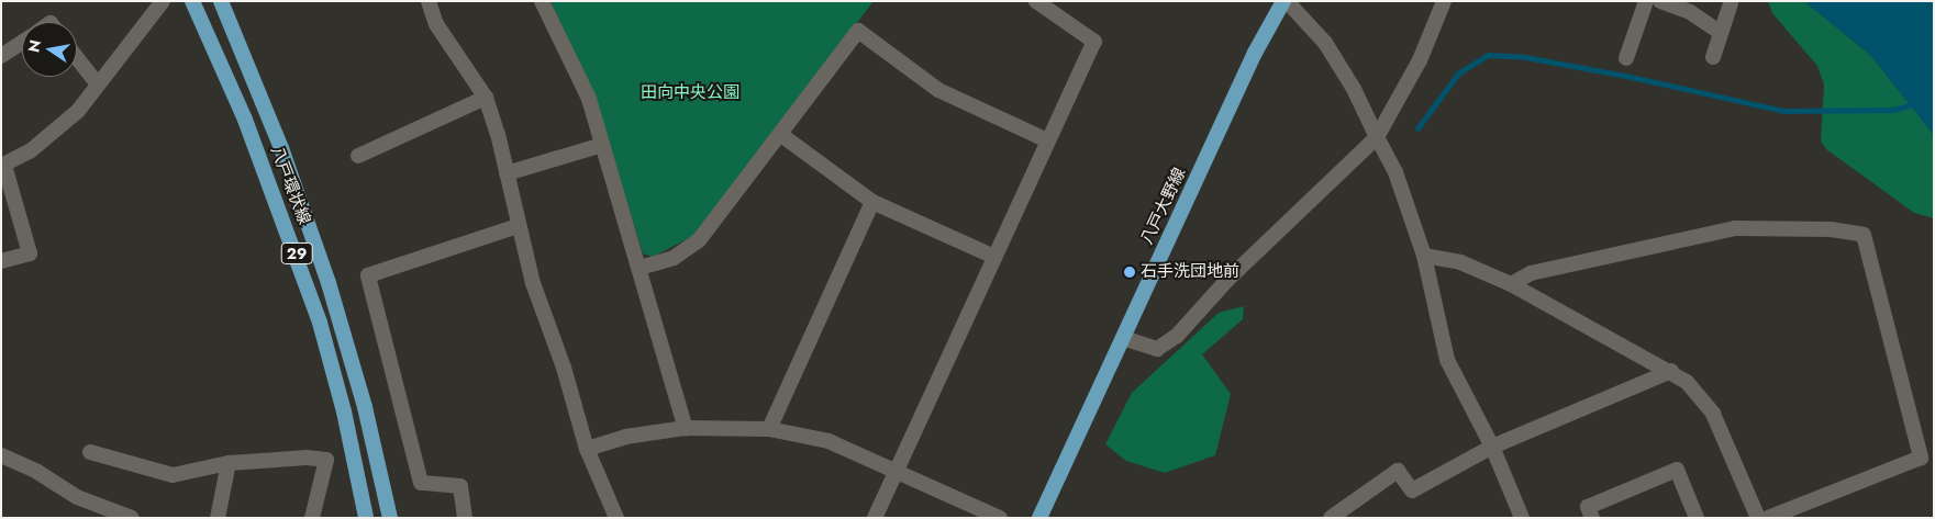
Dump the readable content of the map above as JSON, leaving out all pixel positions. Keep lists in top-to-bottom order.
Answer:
{
  "streets": {
    "main road": ["八戸環状線", "八戸大野線", "29"]
  },
  "parks": ["田向中央公園"],
  "places": ["石手洗団地前"],
  "north": "left"
}
